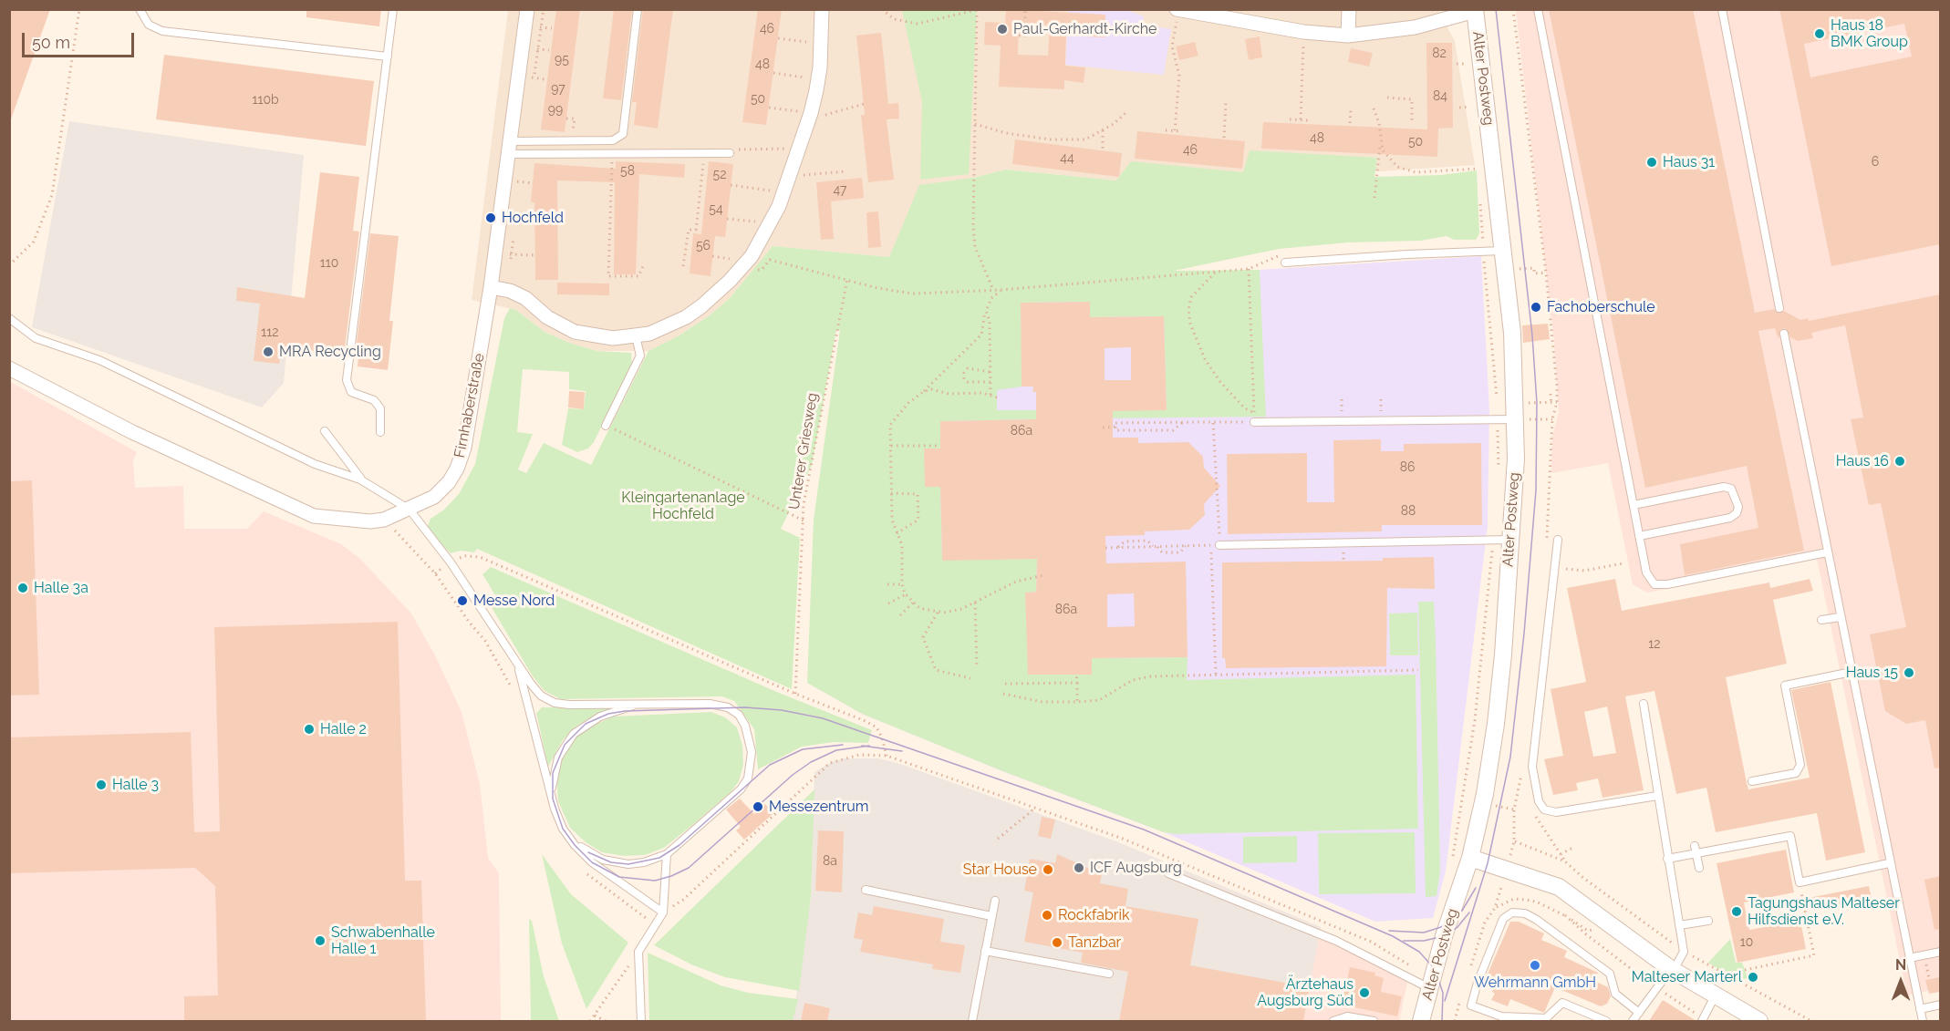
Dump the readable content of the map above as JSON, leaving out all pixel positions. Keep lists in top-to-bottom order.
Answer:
{
  "streets": {
    "street": ["Alter Postweg", "Firnhaberstraße"],
    "path": ["Unterer Griesweg"]
  },
  "parks": ["Kleingartenanlage Hochfeld"],
  "places": [
    "Paul-Gerhardt-Kirche",
    "Haus 18 BMK Group",
    "Haus 31",
    "Hochfeld",
    "Fachoberschule",
    "MRA Recycling",
    "Haus 16",
    "Halle 3a",
    "Messe Nord",
    "Haus 15",
    "Halle 2",
    "Halle 3",
    "Messezentrum",
    "ICF Augsburg",
    "Star House",
    "Tagungshaus Malteser Hilfsdienst e.V.",
    "Rockfabrik",
    "Schwabenhalle Halle 1",
    "Tanzbar",
    "Wehrmann GmbH",
    "Malteser Marterl",
    "Ärztehaus Augsburg Süd"
  ],
  "house_numbers": [
    "46",
    "82",
    "95",
    "48",
    "97",
    "84",
    "50",
    "110b",
    "99",
    "48",
    "50",
    "46",
    "44",
    "6",
    "58",
    "52",
    "47",
    "54",
    "56",
    "110",
    "112",
    "86a",
    "86",
    "88",
    "86a",
    "12",
    "8a",
    "10"
  ],
  "scale_bar": "50 m",
  "north": "top"
}
